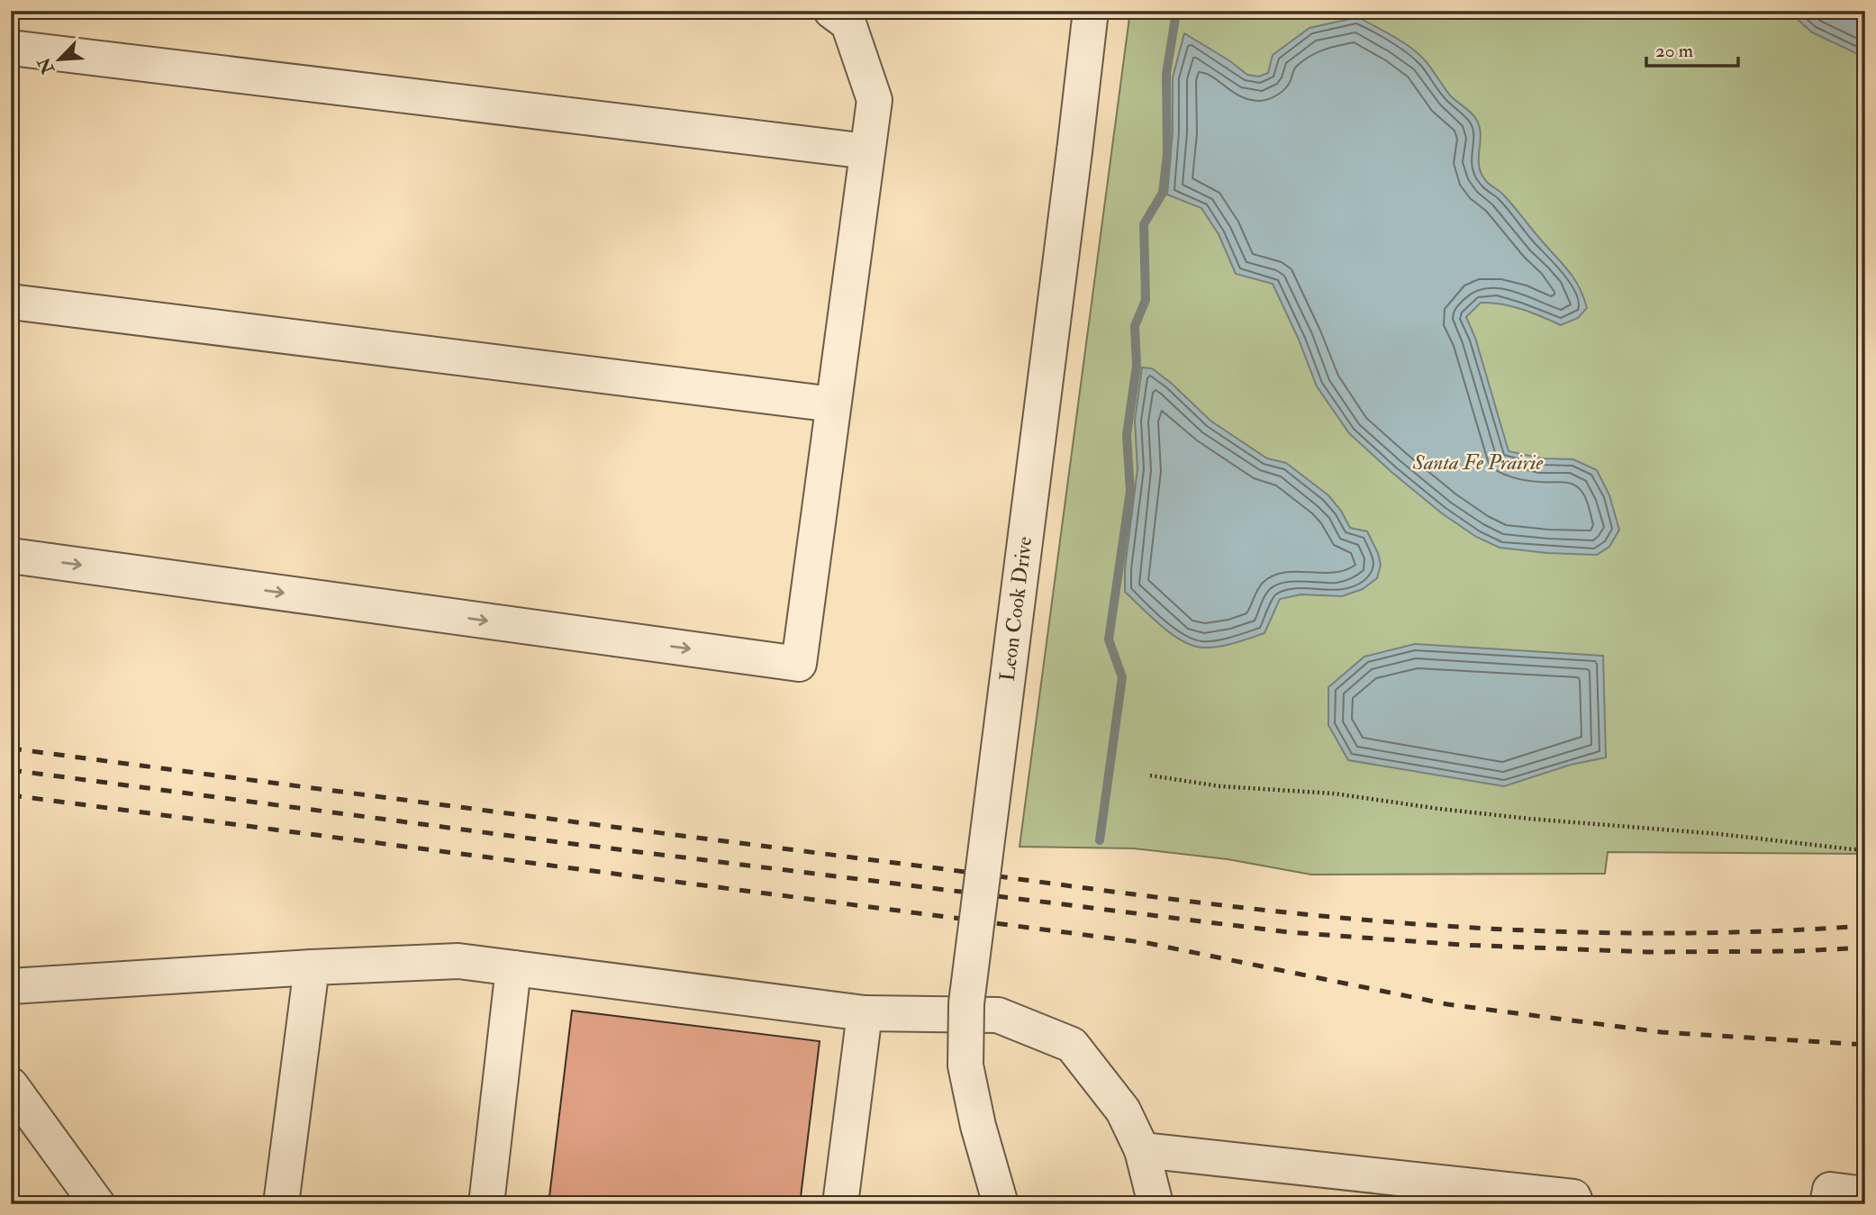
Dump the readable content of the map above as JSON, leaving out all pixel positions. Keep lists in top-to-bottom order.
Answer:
{
  "streets": {
    "street": ["Leon Cook Drive"]
  },
  "parks": ["Santa Fe Prairie"],
  "scale_bar": "20 m",
  "north": "bottom left"
}
